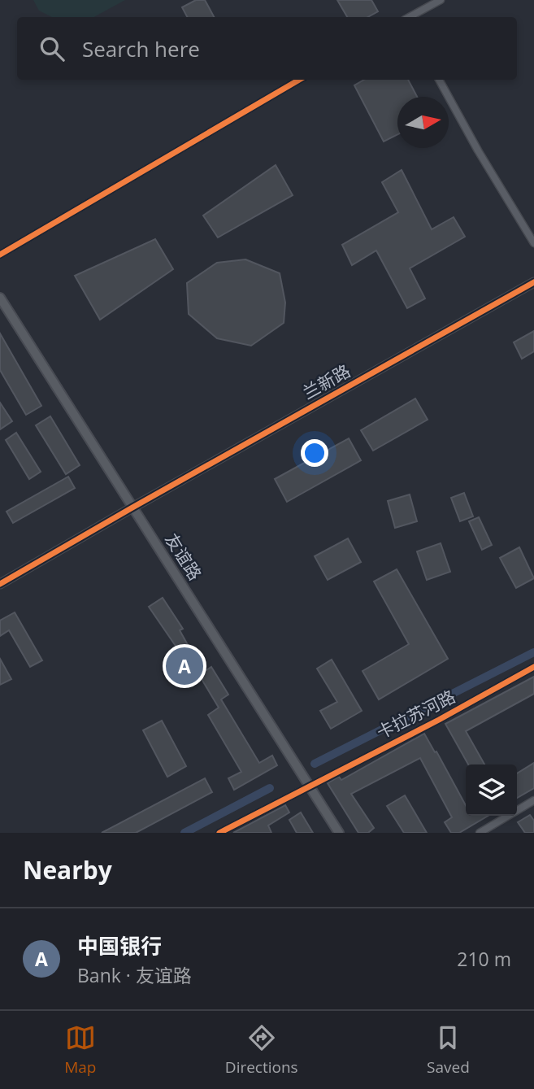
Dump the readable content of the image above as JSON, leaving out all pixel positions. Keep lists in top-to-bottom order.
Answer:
{
  "streets": {
    "main road": ["友谊路"],
    "street": ["兰新路", "卡拉苏河路"]
  },
  "crossings": [
    ["兰新路", "友谊路"],
    ["友谊路", "卡拉苏河路"]
  ],
  "north": "right",
  "page": {
    "search": "Search here",
    "pins": "A",
    "heading": "Nearby",
    "list": [
      {
        "mark": "A",
        "name": "中国银行",
        "note": "Bank · 友谊路",
        "value": "210 m"
      }
    ],
    "nav": ["Map", "Directions", "Saved"]
  }
}
